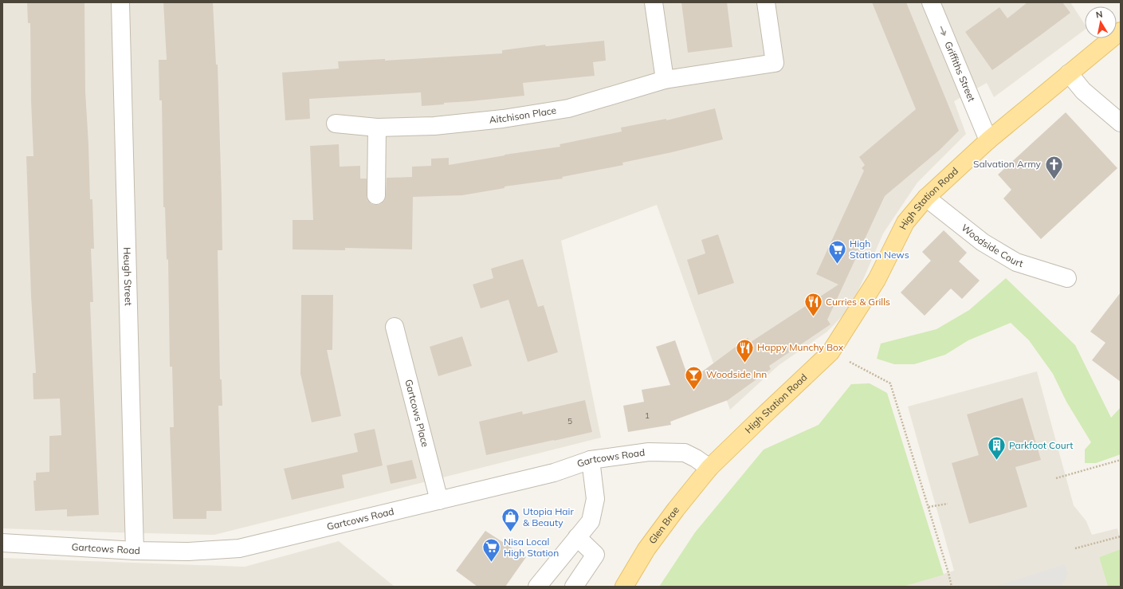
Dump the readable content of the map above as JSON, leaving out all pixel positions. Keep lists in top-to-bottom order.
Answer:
{
  "streets": {
    "main road": ["High Station Road", "Glen Brae"],
    "street": [
      "Griffiths Street",
      "Aitchison Place",
      "Woodside Court",
      "Heugh Street",
      "Gartcows Place",
      "Gartcows Road"
    ]
  },
  "crossings": [
    ["Griffiths Street", "High Station Road"],
    ["High Station Road", "Woodside Court"],
    ["High Station Road", "Gartcows Road"],
    ["High Station Road", "Glen Brae"],
    ["Heugh Street", "Gartcows Road"],
    ["Gartcows Place", "Gartcows Road"],
    ["Gartcows Road", "Glen Brae"]
  ],
  "one_way": ["Griffiths Street"],
  "places": {
    "church": ["Salvation Army"],
    "supermarket": ["High Station News", "Nisa Local High Station"],
    "restaurant": ["Curries & Grills", "Happy Munchy Box"],
    "bar": ["Woodside Inn"],
    "building": ["Parkfoot Court"],
    "shop": ["Utopia Hair & Beauty"]
  },
  "house_numbers": ["1", "5"],
  "north": "top"
}
